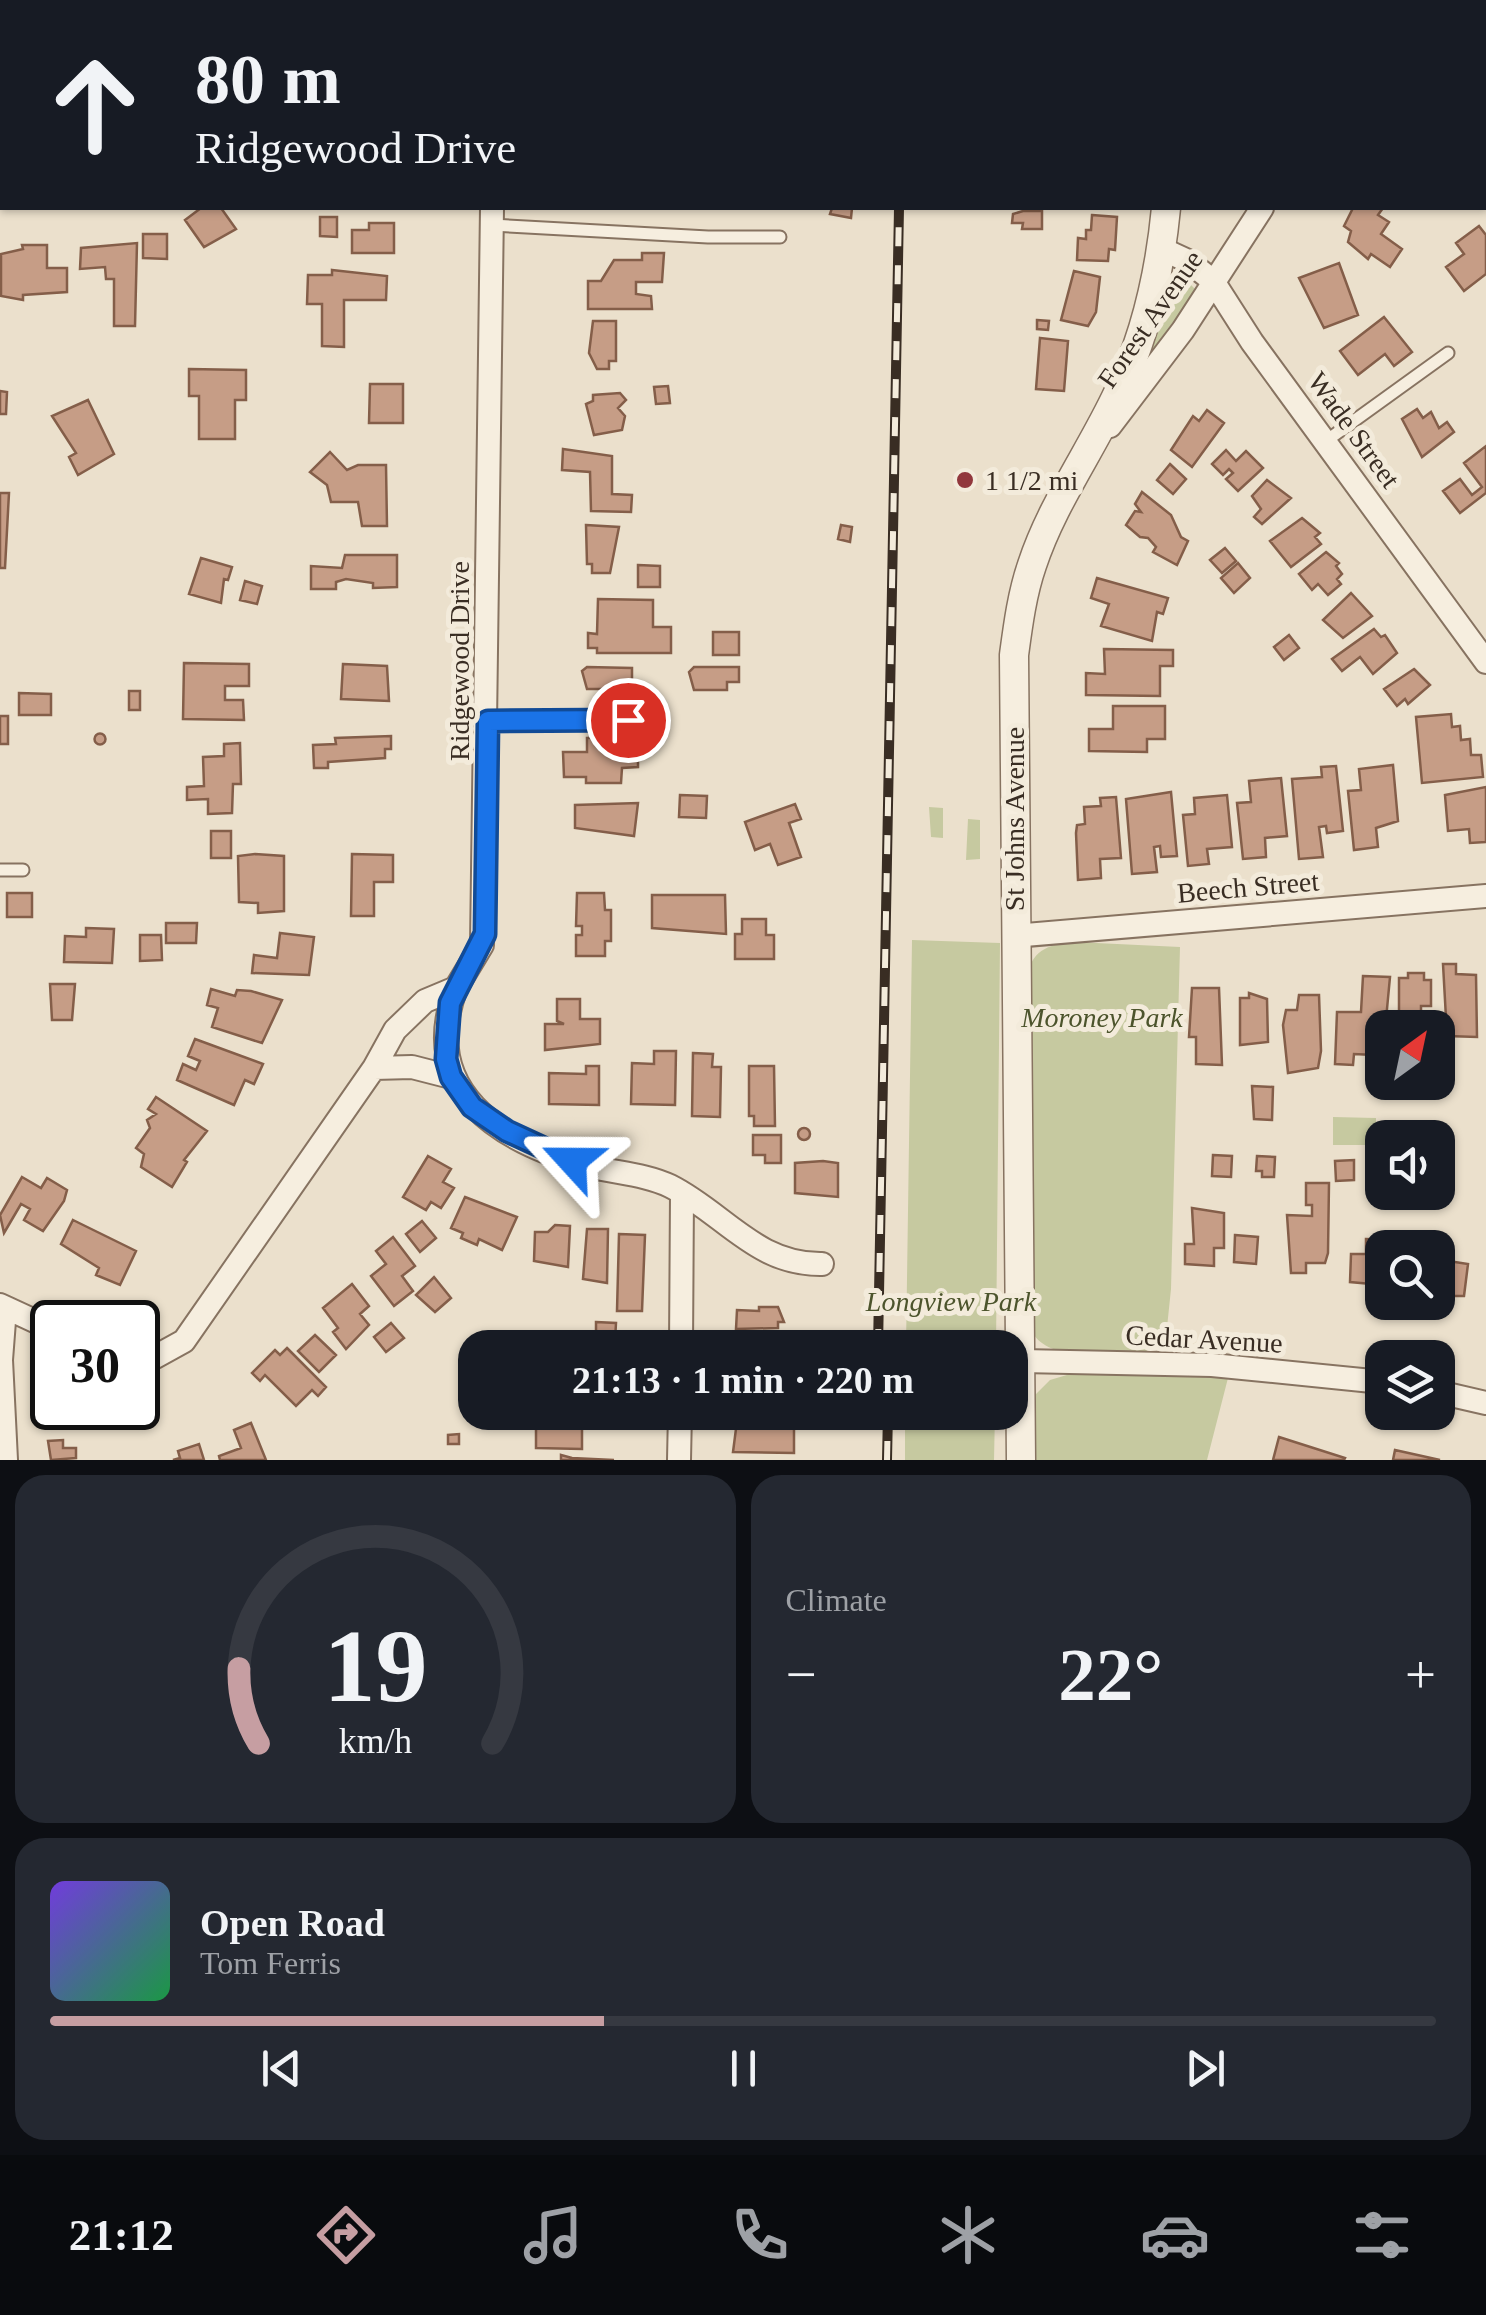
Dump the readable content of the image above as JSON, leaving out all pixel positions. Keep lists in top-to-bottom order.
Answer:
{
  "streets": {
    "street": [
      "Forest Avenue",
      "Wade Street",
      "Ridgewood Drive",
      "St Johns Avenue",
      "Beech Street",
      "Cedar Avenue"
    ]
  },
  "crossings": [
    ["Forest Avenue", "Wade Street"],
    ["Forest Avenue", "St Johns Avenue"],
    ["Wade Street", "St Johns Avenue"],
    ["St Johns Avenue", "Beech Street"]
  ],
  "parks": ["Moroney Park", "Longview Park"],
  "places": ["1 1/2 mi"],
  "north": "top right",
  "page": {
    "turn": ["80 m", "Ridgewood Drive"],
    "limit": "30",
    "trip": "21:13 · 1 min · 220 m",
    "tile": "Climate",
    "heat": ["−", "22°", "+"],
    "song": ["Open Road", "Tom Ferris"],
    "tabs": "21:12",
    "gauge": ["19", "km/h"]
  }
}
